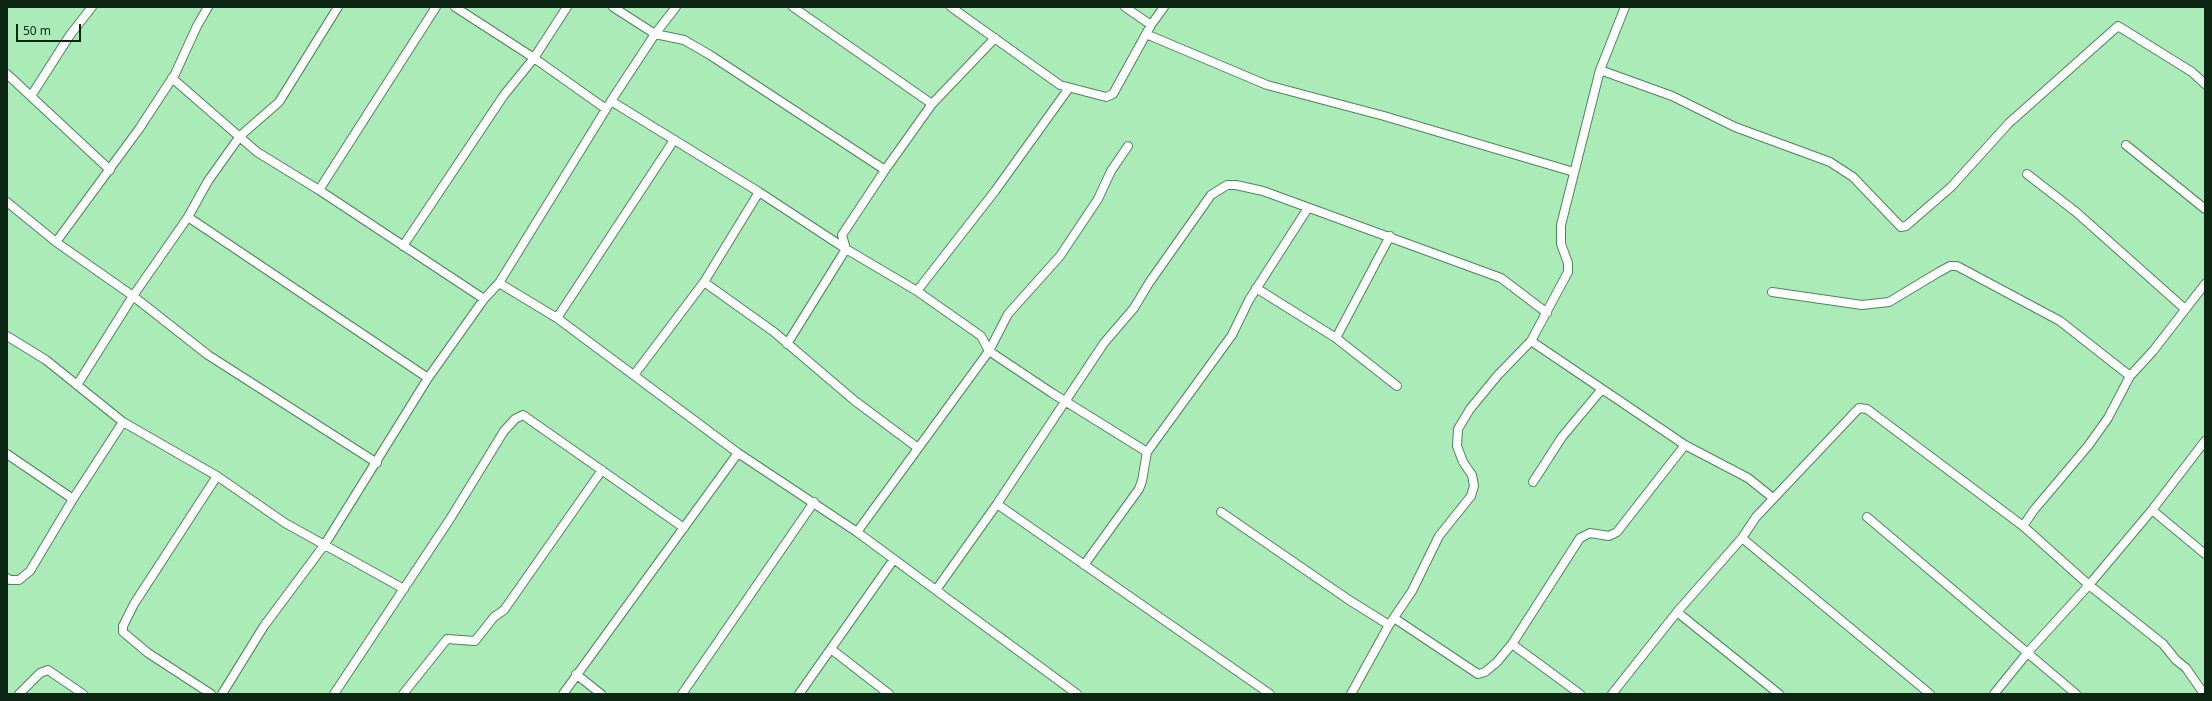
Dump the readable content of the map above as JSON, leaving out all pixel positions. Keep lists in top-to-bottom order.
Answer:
{
  "scale_bar": "50 m"
}
